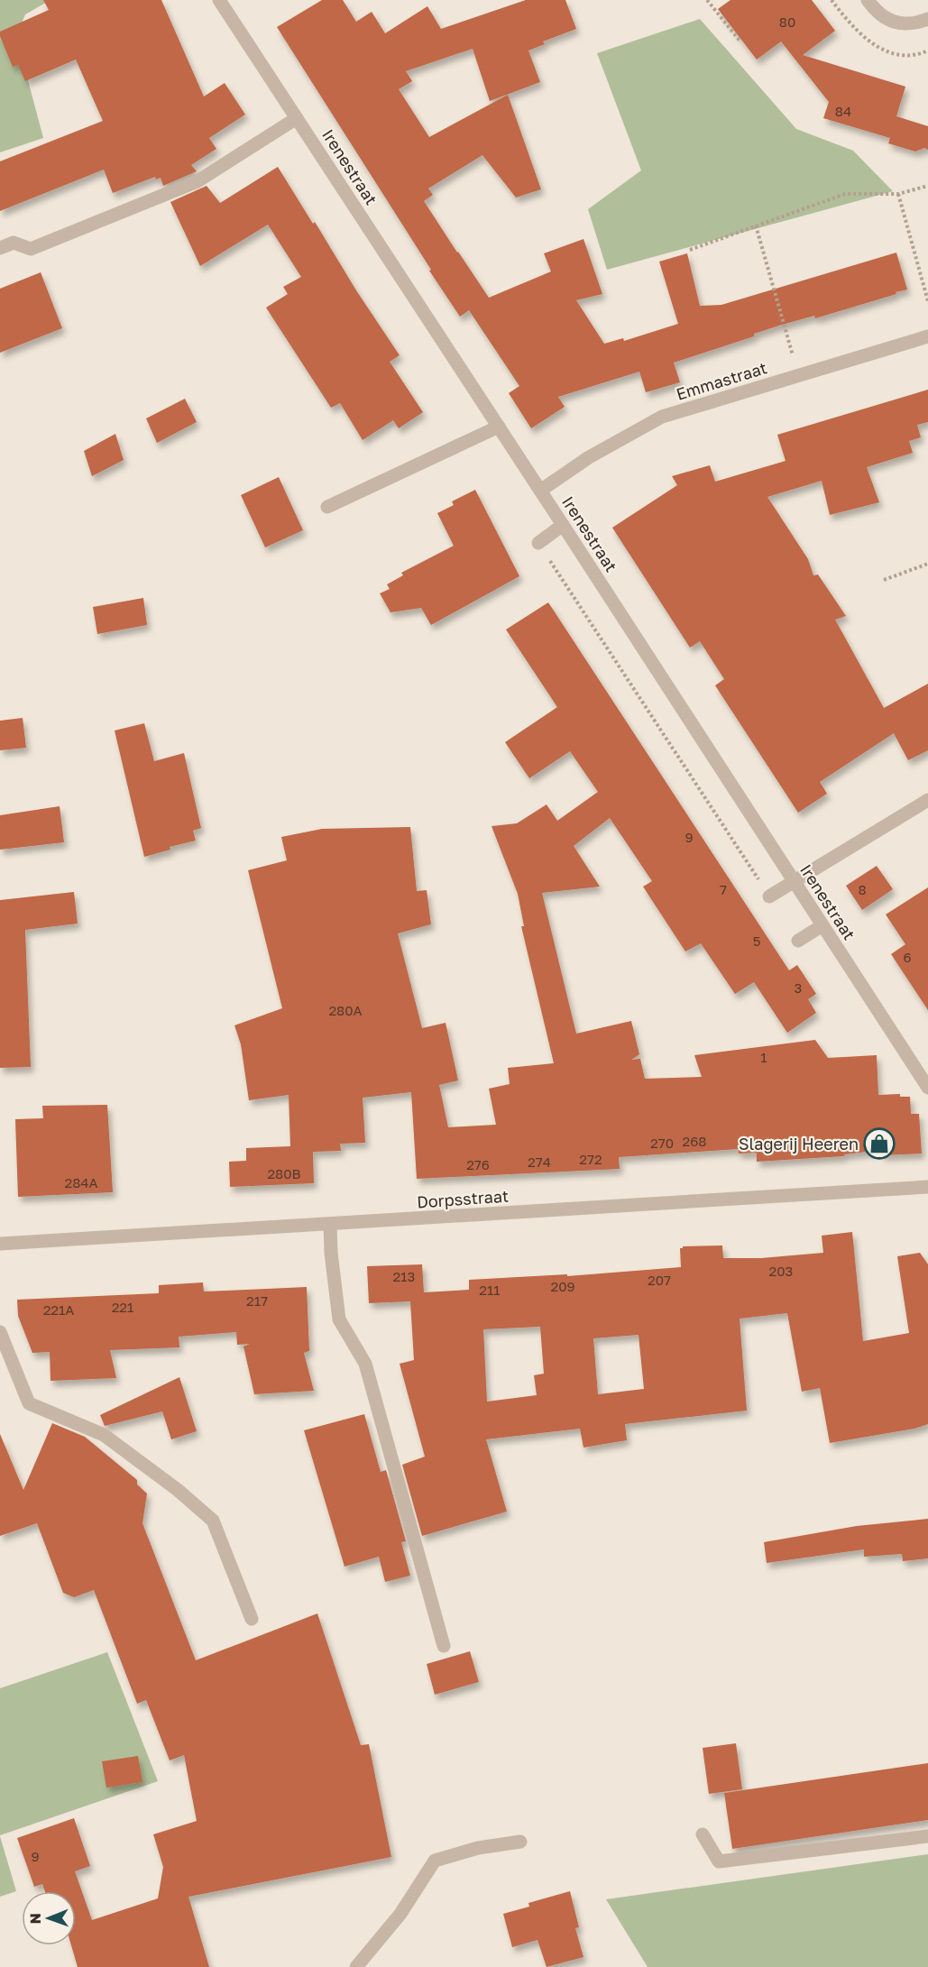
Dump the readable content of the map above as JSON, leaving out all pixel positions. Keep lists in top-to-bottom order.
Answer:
{
  "streets": {
    "street": ["Irenestraat", "Emmastraat", "Dorpsstraat"]
  },
  "crossings": [
    ["Irenestraat", "Emmastraat"]
  ],
  "places": {
    "shop": ["Slagerij Heeren"]
  },
  "house_numbers": [
    "80",
    "84",
    "9",
    "7",
    "8",
    "5",
    "6",
    "3",
    "280A",
    "1",
    "268",
    "270",
    "272",
    "274",
    "276",
    "280B",
    "284A",
    "203",
    "213",
    "207",
    "209",
    "211",
    "217",
    "221",
    "221A",
    "9"
  ],
  "north": "left"
}
